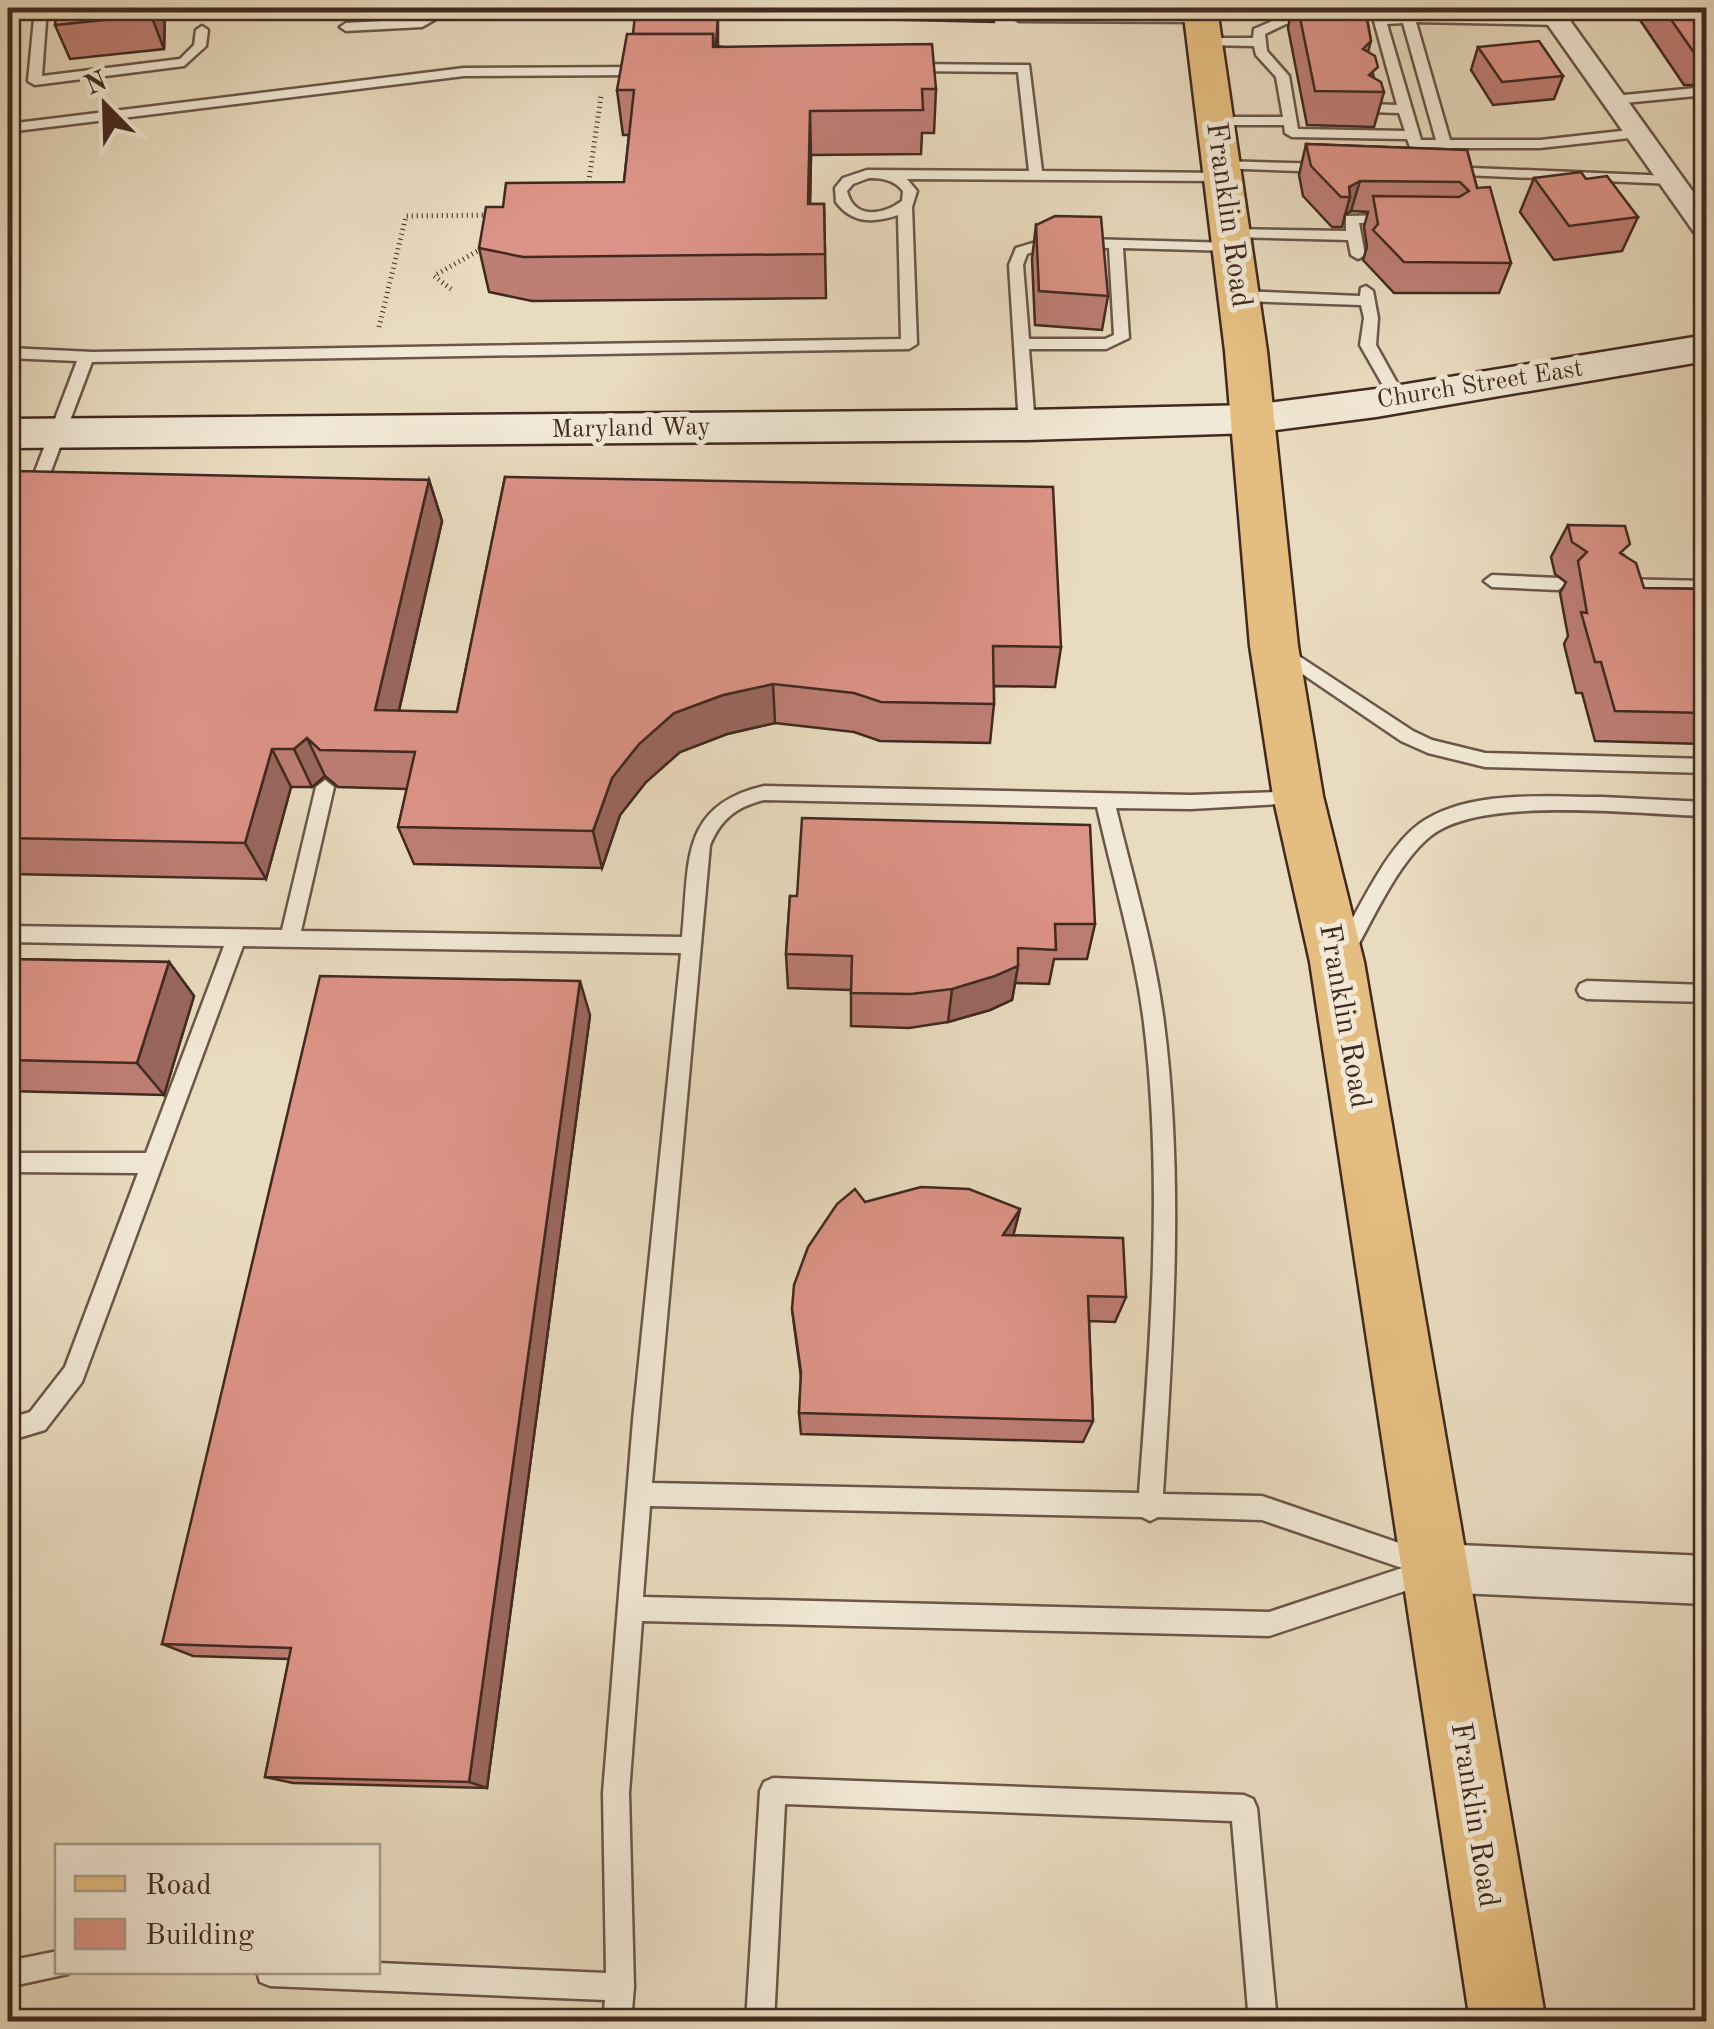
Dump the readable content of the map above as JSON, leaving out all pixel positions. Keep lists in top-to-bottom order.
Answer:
{
  "streets": {
    "main road": ["Franklin Road", "Church Street East", "Maryland Way"]
  },
  "crossings": [
    ["Franklin Road", "Church Street East"],
    ["Franklin Road", "Maryland Way"],
    ["Church Street East", "Maryland Way"]
  ],
  "legend": ["Road", "Building"],
  "north": "top left"
}
